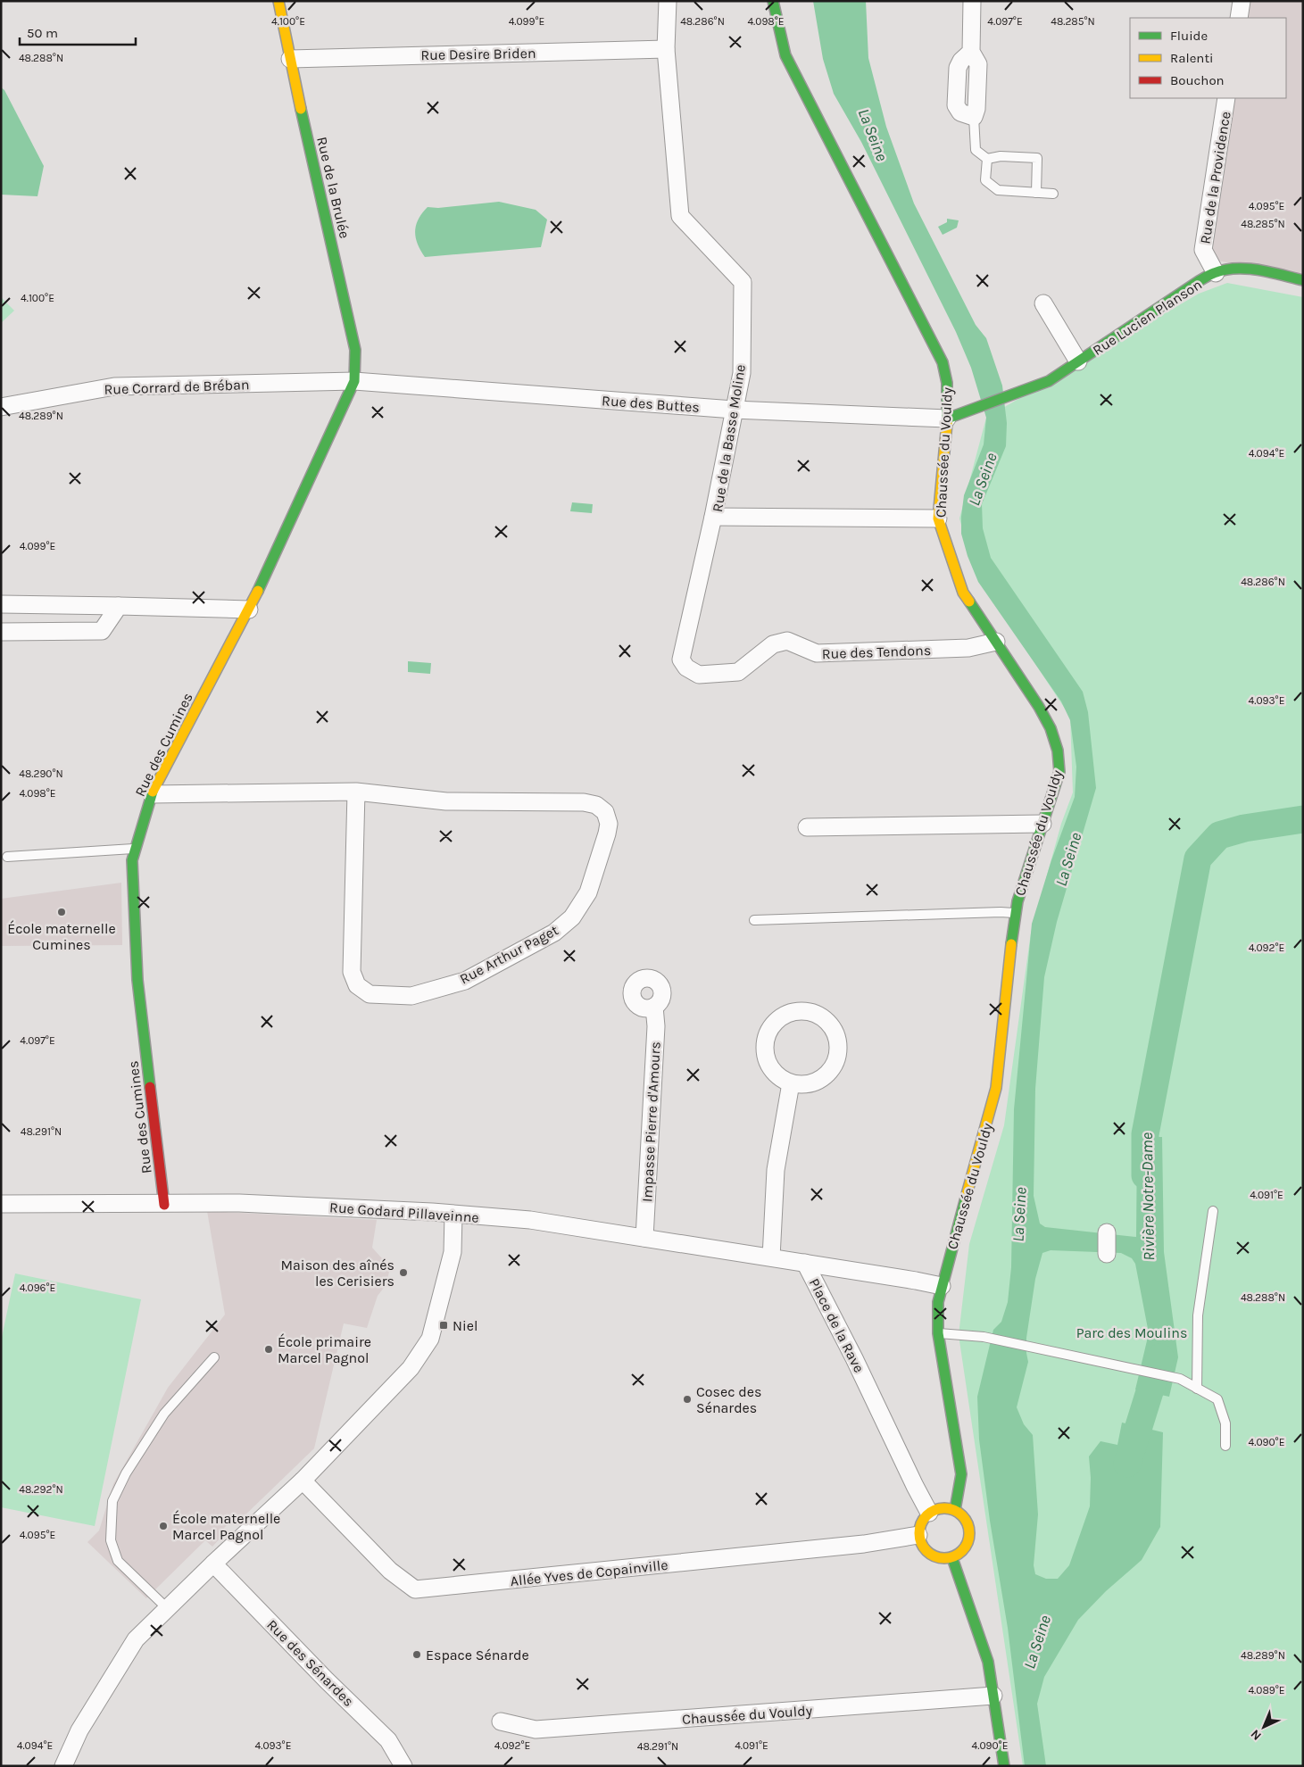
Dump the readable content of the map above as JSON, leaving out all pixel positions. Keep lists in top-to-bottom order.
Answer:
{
  "streets": {
    "street": [
      "Rue Desire Briden",
      "Rue de la Providence",
      "Rue de la Brulée",
      "Rue Lucien Planson",
      "Rue Corrard de Bréban",
      "Rue des Buttes",
      "Rue de la Basse Moline",
      "Chaussée du Vouldy",
      "Rue des Tendons",
      "Rue des Cumines",
      "Rue Arthur Paget",
      "Impasse Pierre d'Amours",
      "Rue Godard Pillaveinne",
      "Place de la Rave",
      "Allée Yves de Copainville",
      "Rue des Sénardes"
    ]
  },
  "crossings": [
    ["Rue Desire Briden", "Rue de la Brulée"],
    ["Rue Desire Briden", "Rue de la Basse Moline"],
    ["Rue de la Providence", "Rue Lucien Planson"],
    ["Rue de la Brulée", "Rue Corrard de Bréban"],
    ["Rue de la Brulée", "Rue des Buttes"],
    ["Rue de la Brulée", "Rue des Cumines"],
    ["Rue Lucien Planson", "Rue des Buttes"],
    ["Rue Lucien Planson", "Chaussée du Vouldy"],
    ["Rue Corrard de Bréban", "Rue des Buttes"],
    ["Rue Corrard de Bréban", "Rue des Cumines"],
    ["Rue des Buttes", "Rue de la Basse Moline"],
    ["Rue des Buttes", "Chaussée du Vouldy"],
    ["Rue des Buttes", "Rue des Cumines"],
    ["Rue de la Basse Moline", "Chaussée du Vouldy"],
    ["Rue de la Basse Moline", "Rue des Tendons"],
    ["Chaussée du Vouldy", "Rue des Tendons"],
    ["Chaussée du Vouldy", "Place de la Rave"],
    ["Chaussée du Vouldy", "Allée Yves de Copainville"],
    ["Rue des Cumines", "Rue Arthur Paget"],
    ["Rue des Cumines", "Rue Godard Pillaveinne"],
    ["Impasse Pierre d'Amours", "Rue Godard Pillaveinne"],
    ["Rue Godard Pillaveinne", "Place de la Rave"],
    ["Place de la Rave", "Allée Yves de Copainville"]
  ],
  "water": ["La Seine", "Rivière Notre-Dame"],
  "parks": ["Parc des Moulins"],
  "places": {
    "other": [
      "École maternelle Cumines",
      "Maison des aînés les Cerisiers",
      "École primaire Marcel Pagnol",
      "Cosec des Sénardes",
      "École maternelle Marcel Pagnol",
      "Espace Sénarde"
    ],
    "transit": ["Niel"]
  },
  "legend": ["Fluide", "Ralenti", "Bouchon"],
  "scale_bar": "50 m",
  "north": "bottom left",
  "coordinates": [
    "48.286°N",
    "48.285°N",
    "4.100°E",
    "4.099°E",
    "4.098°E",
    "4.097°E",
    "48.288°N",
    "4.095°E",
    "48.289°N",
    "4.094°E",
    "4.093°E",
    "48.290°N",
    "4.092°E",
    "48.291°N",
    "4.091°E",
    "4.096°E",
    "4.090°E",
    "48.292°N",
    "4.089°E"
  ]
}
